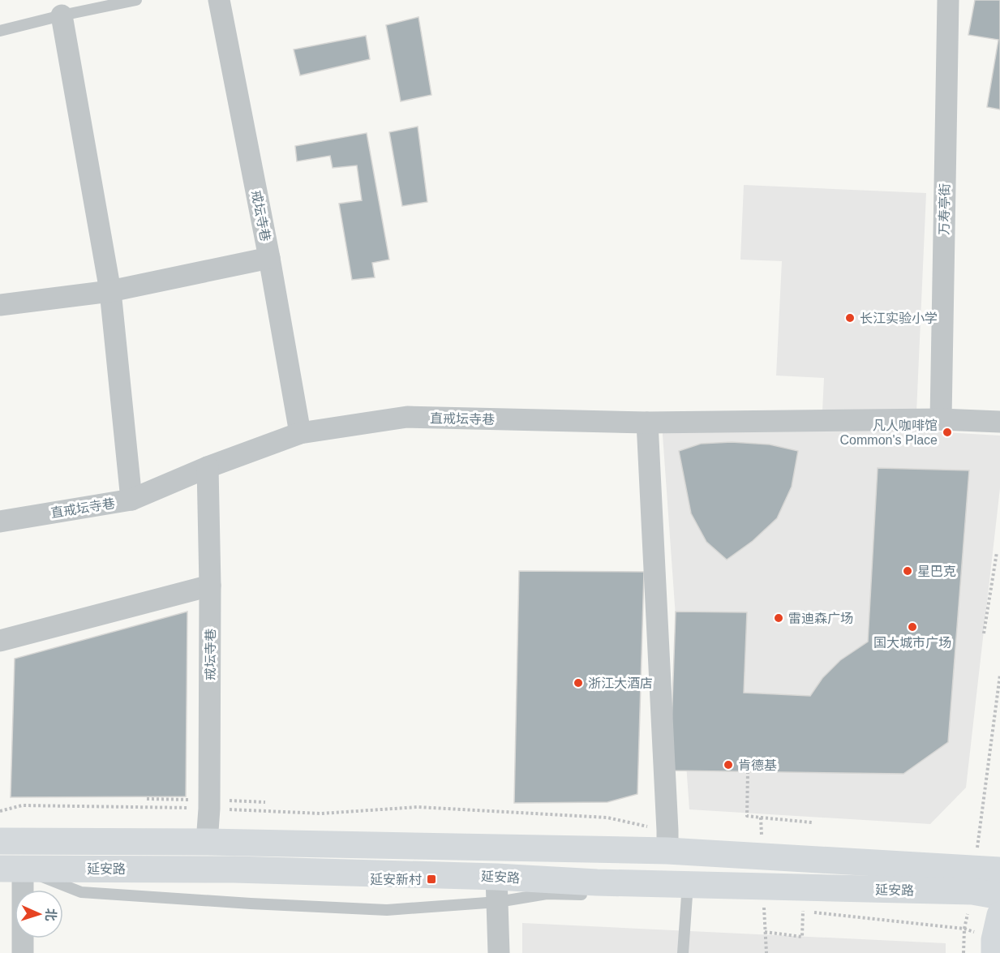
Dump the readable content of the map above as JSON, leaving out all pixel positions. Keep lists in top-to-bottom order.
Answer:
{
  "streets": {
    "main road": ["延安路"],
    "street": ["万寿亭街", "戒坛寺巷", "直戒坛寺巷"]
  },
  "crossings": [
    ["万寿亭街", "直戒坛寺巷"],
    ["戒坛寺巷", "直戒坛寺巷"],
    ["戒坛寺巷", "延安路"]
  ],
  "places": {
    "other": [
      "长江实验小学",
      "凡人咖啡馆 Common's Place",
      "星巴克",
      "雷迪森广场",
      "国大城市广场",
      "浙江大酒店",
      "肯德基"
    ],
    "transit": ["延安新村"]
  },
  "north": "right"
}
